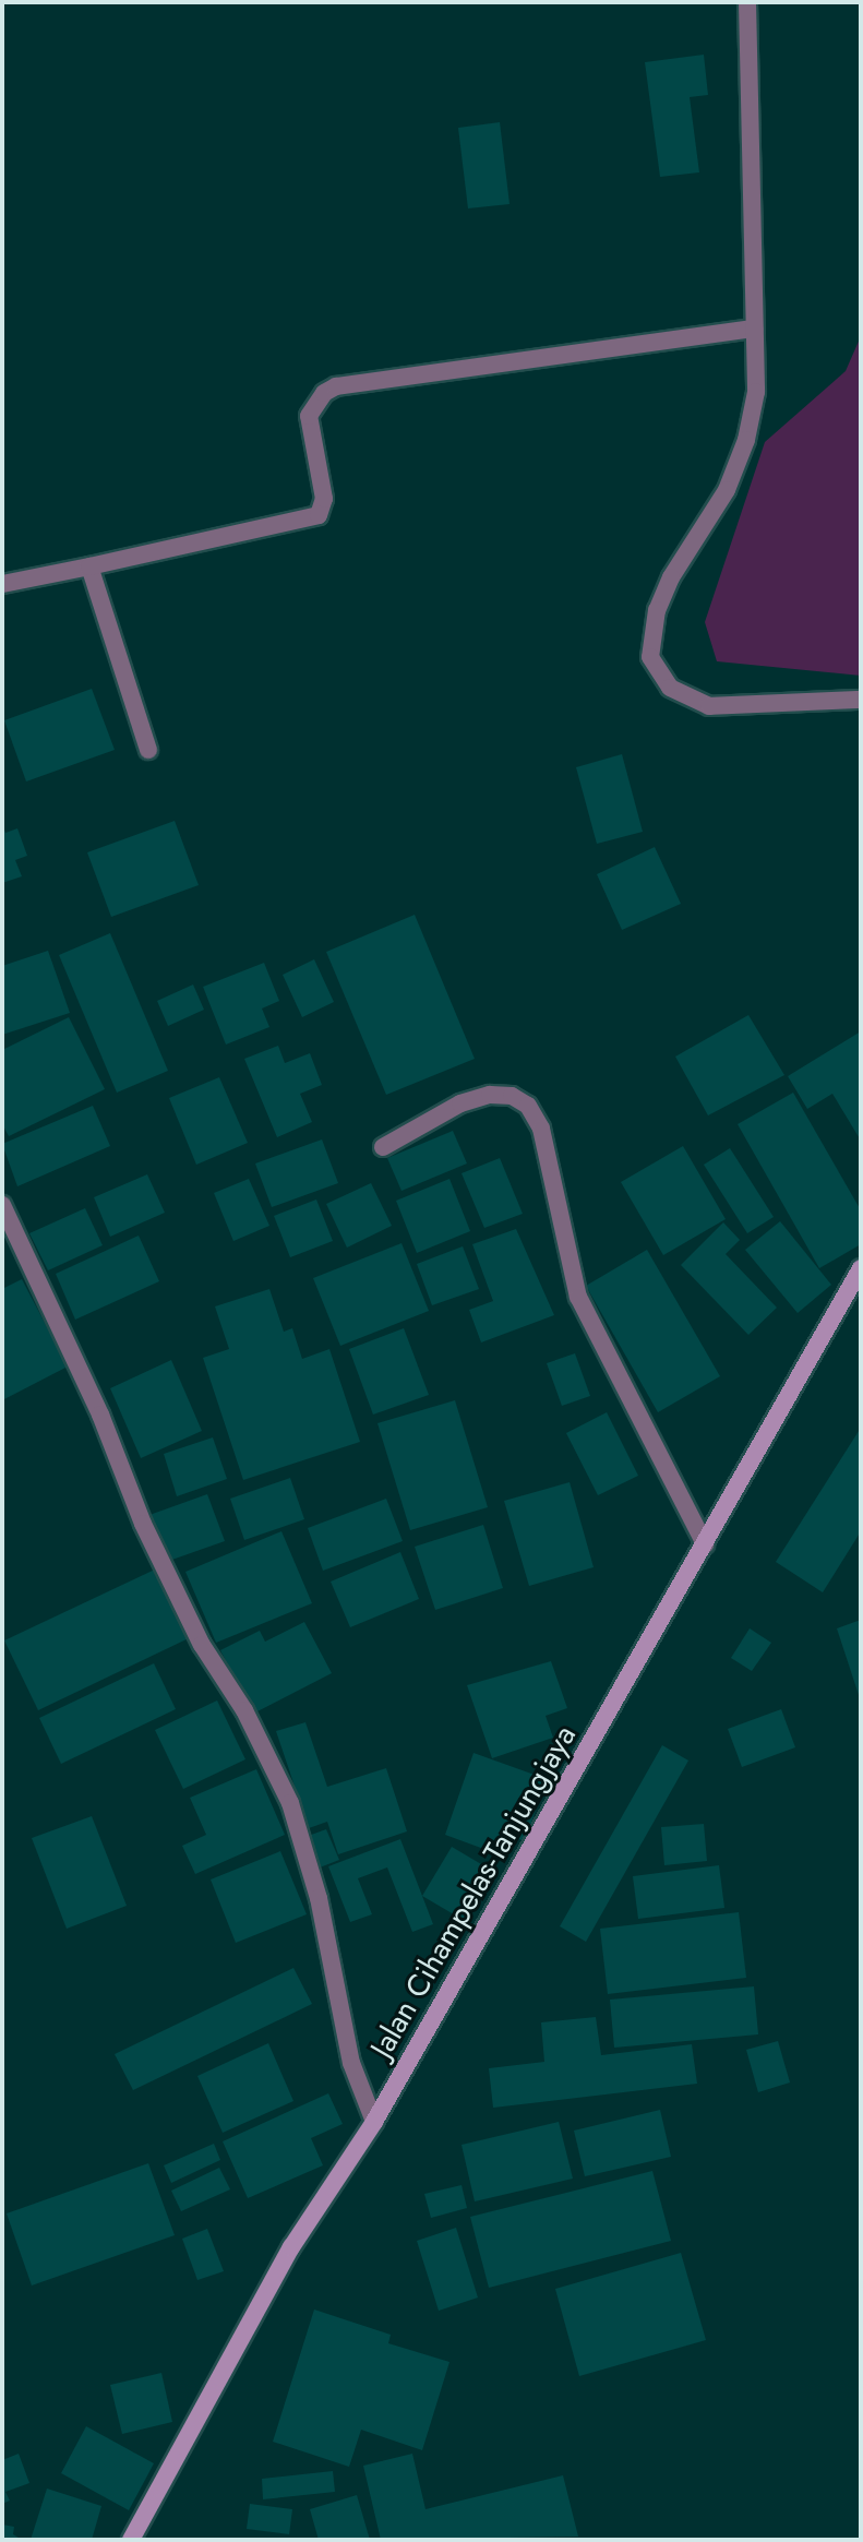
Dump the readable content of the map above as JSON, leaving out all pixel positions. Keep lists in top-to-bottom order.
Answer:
{
  "streets": {
    "main road": ["Jalan Cihampelas-Tanjungjaya"]
  }
}
